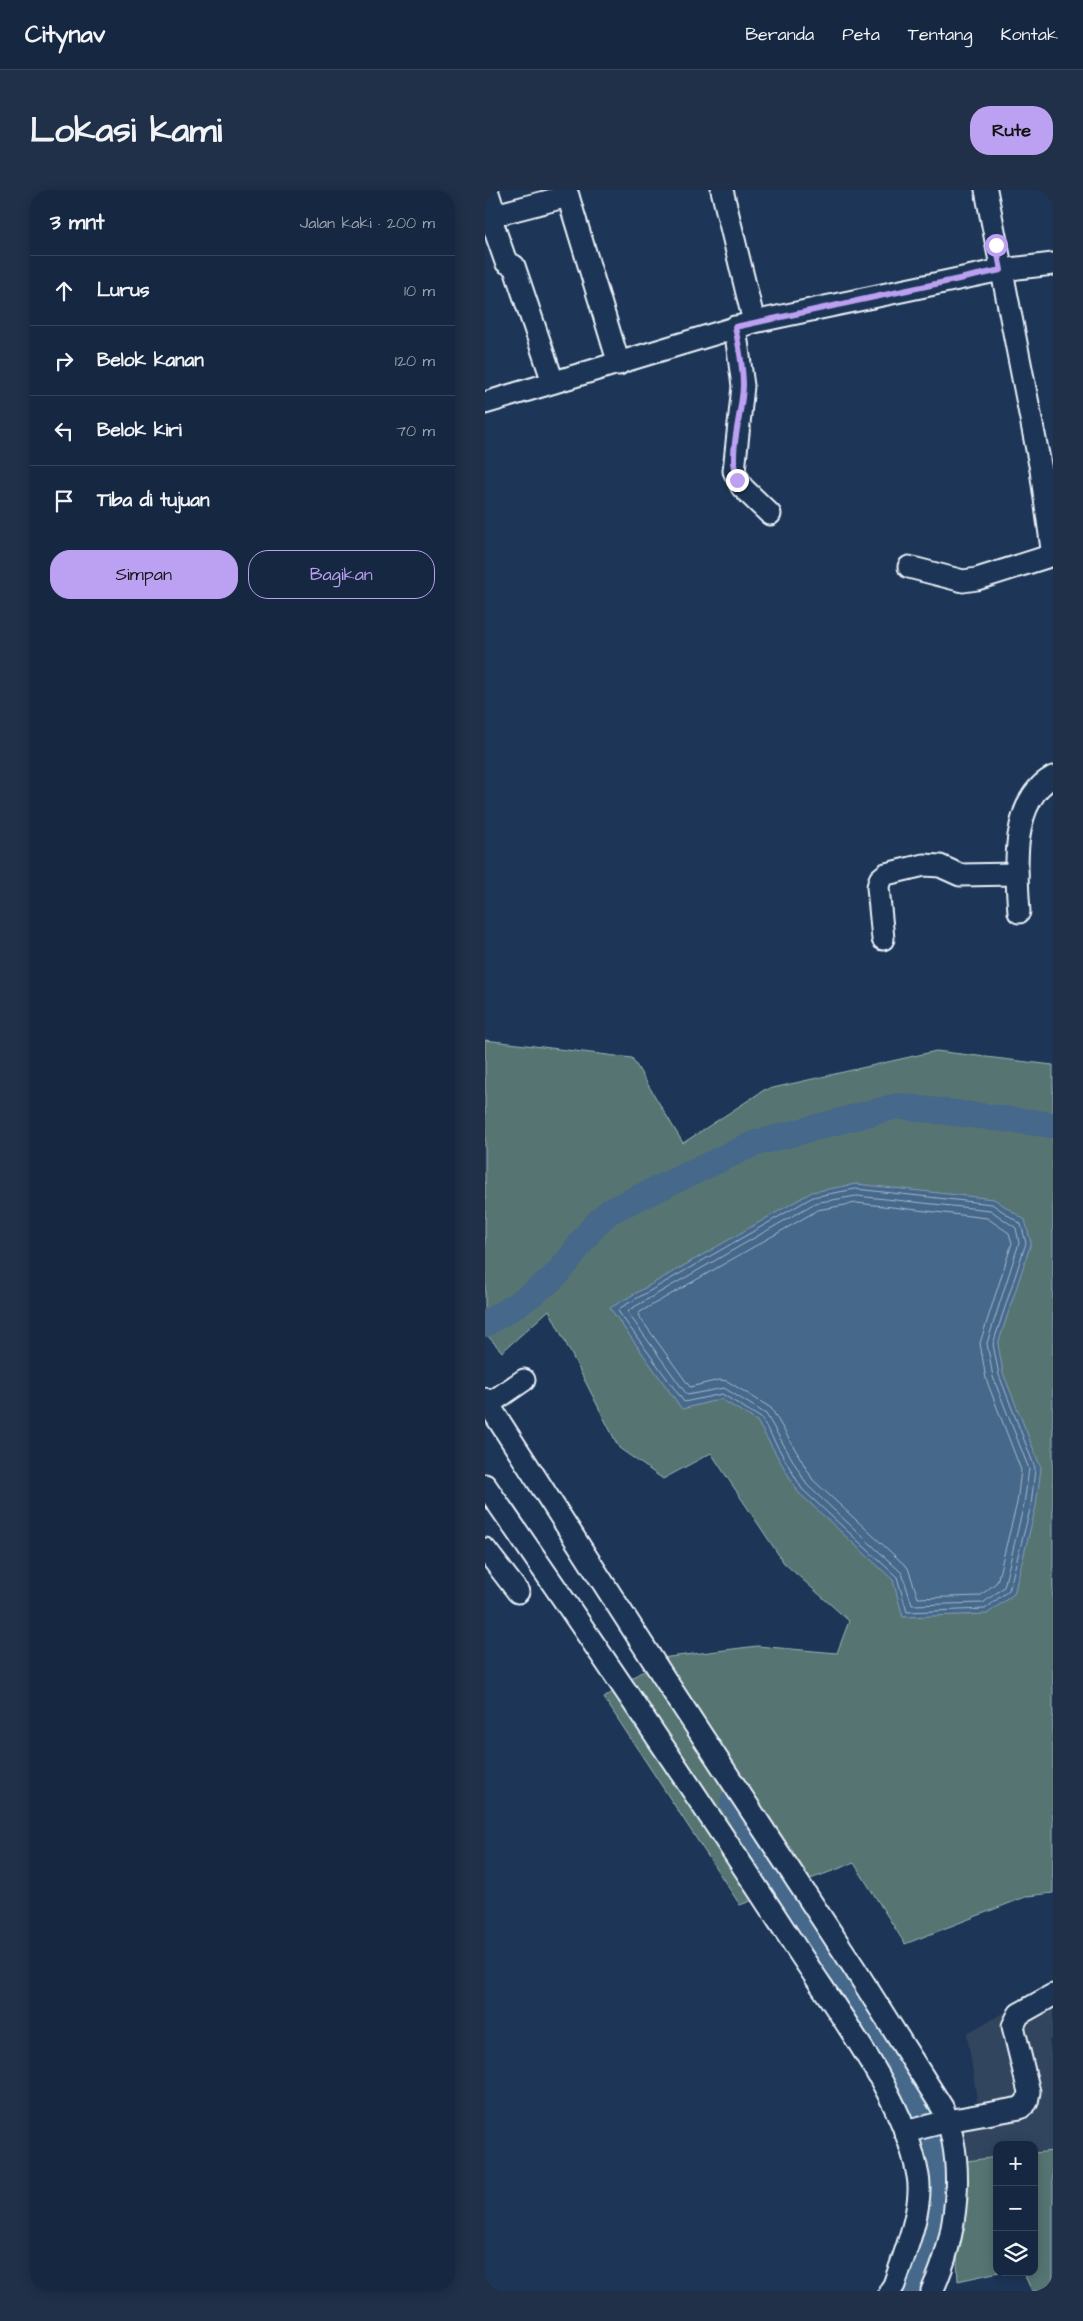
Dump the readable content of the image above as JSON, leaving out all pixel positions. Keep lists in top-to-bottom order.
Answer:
{
  "page": {
    "header": "Citynav",
    "nav": [
      "Beranda",
      "Peta",
      "Tentang",
      "Kontak"
    ],
    "title": "Lokasi kami",
    "buttons": [
      "Rute",
      ["Simpan", "Bagikan"]
    ],
    "heading": ["3 mnt", "Jalan kaki · 200 m"],
    "list": [
      ["Lurus", "10 m"],
      ["Belok kanan", "120 m"],
      ["Belok kiri", "70 m"],
      "Tiba di tujuan"
    ],
    "map_buttons": ["+", "−"]
  }
}
